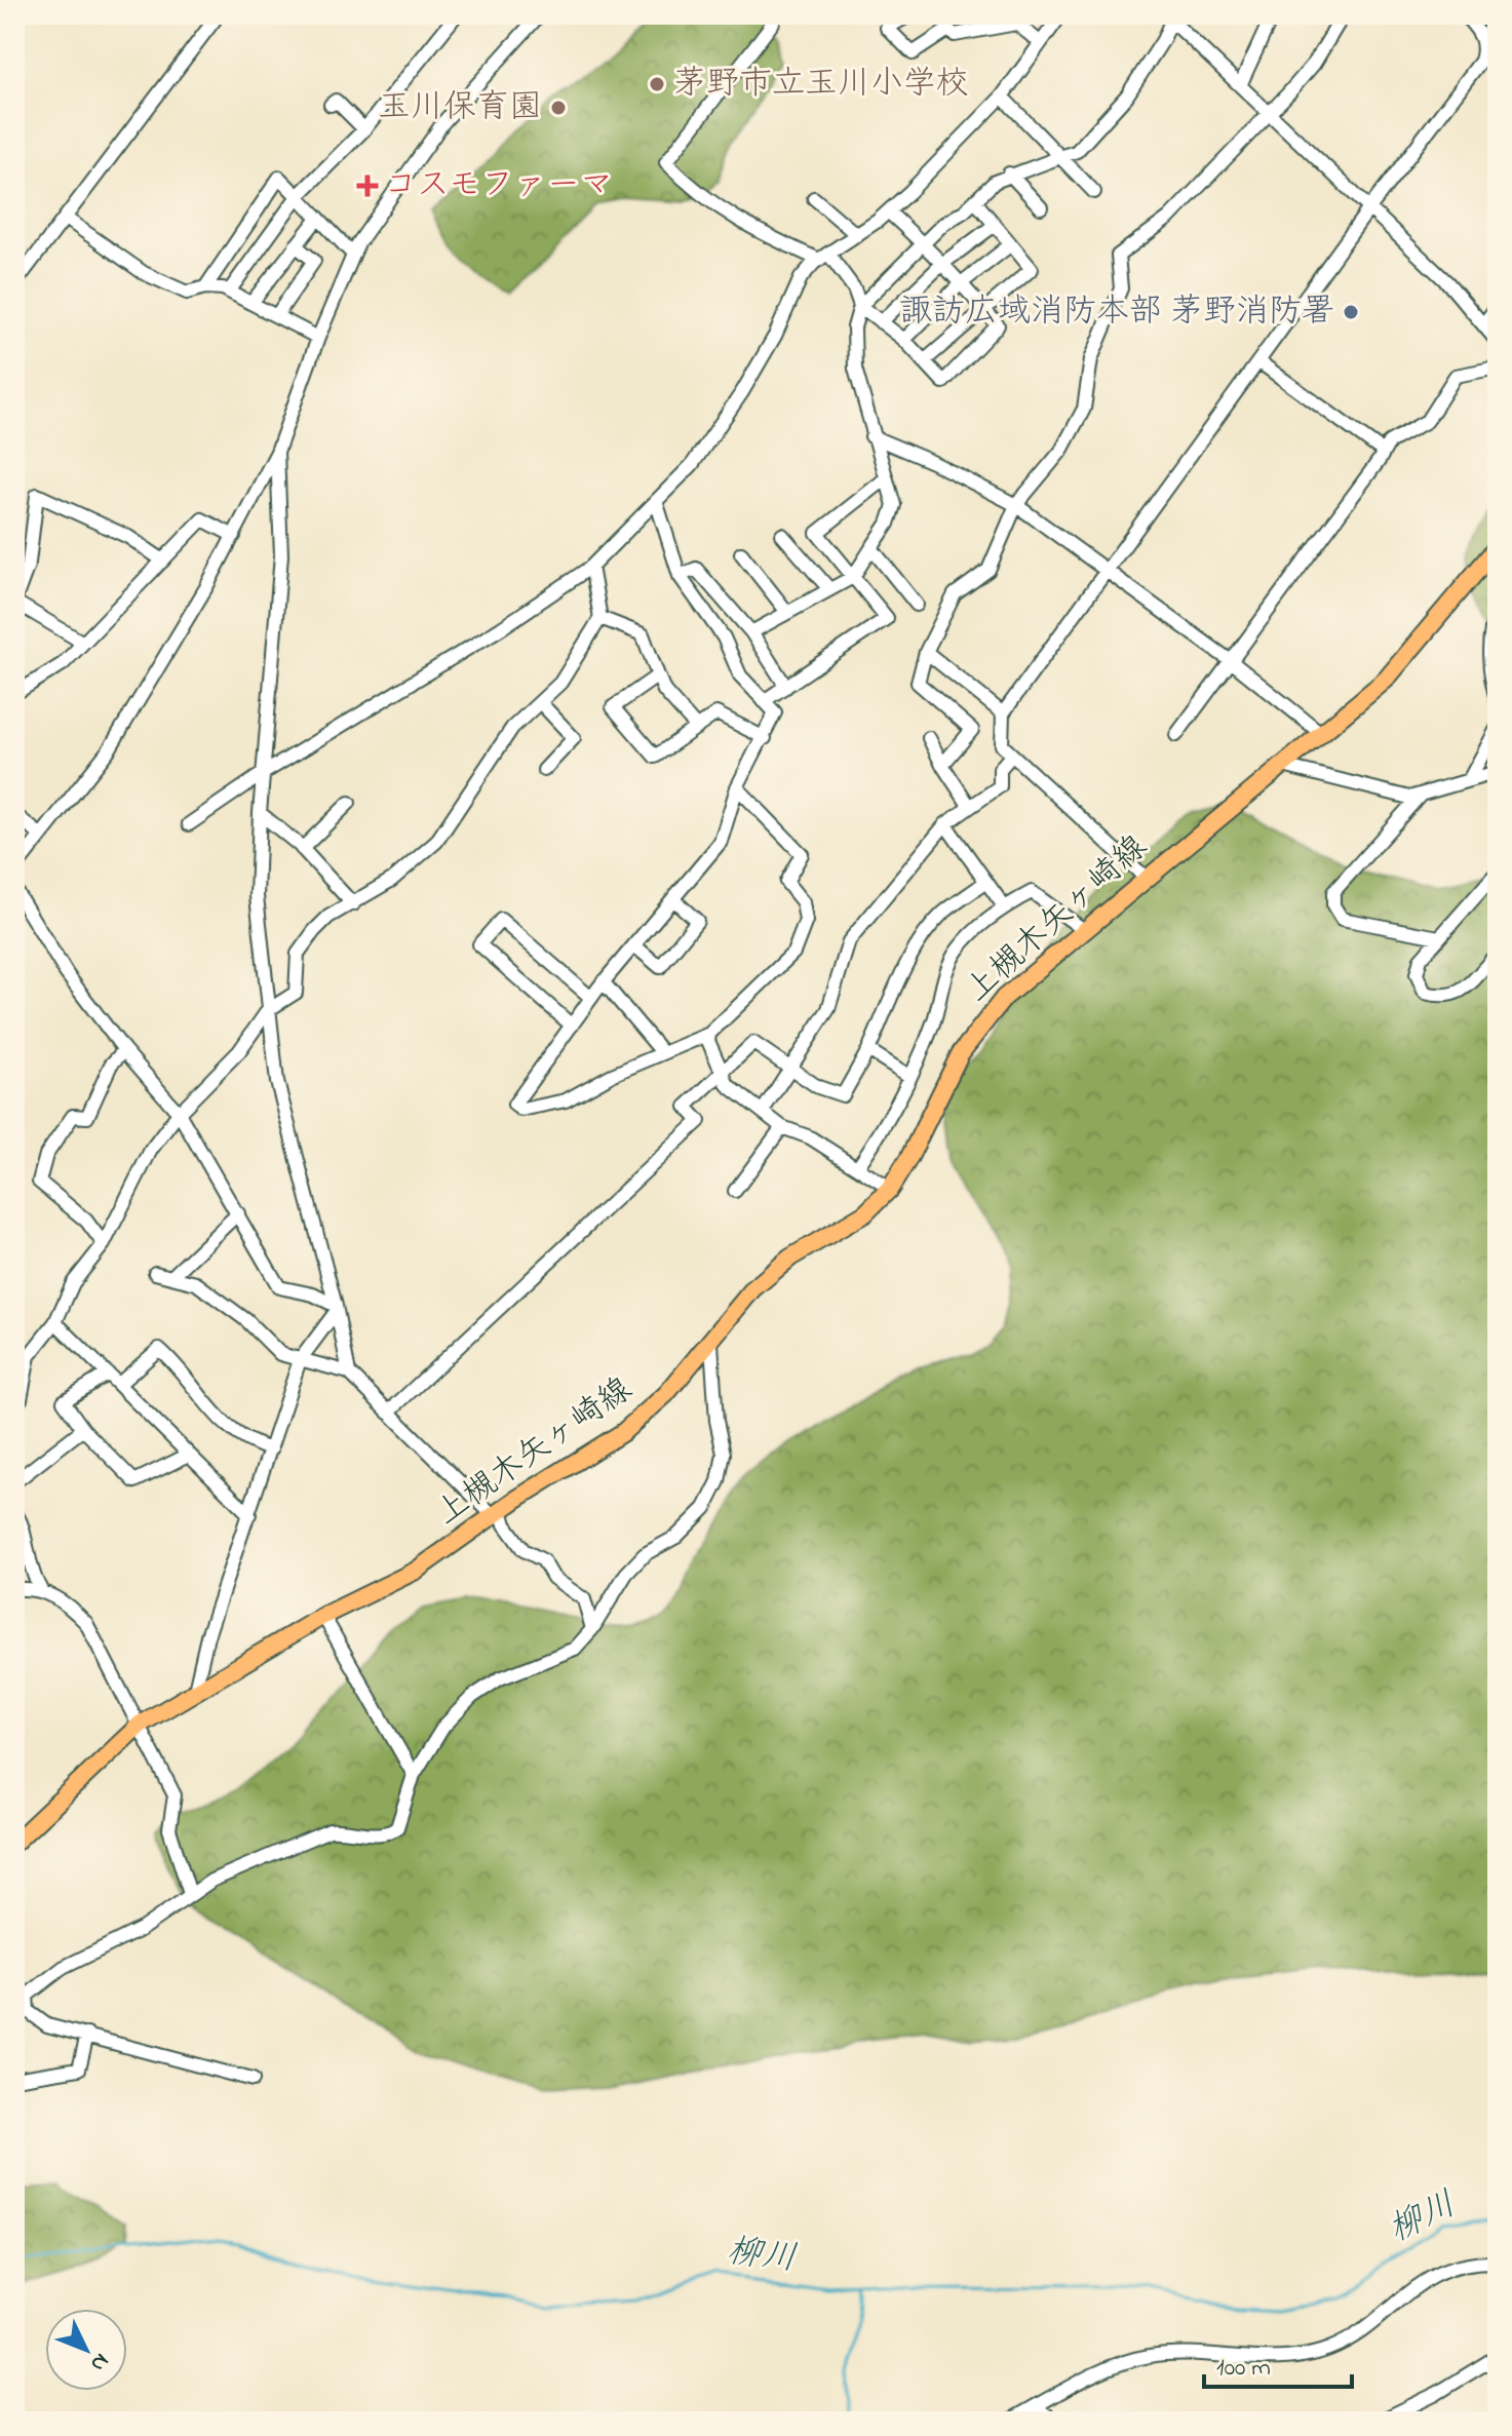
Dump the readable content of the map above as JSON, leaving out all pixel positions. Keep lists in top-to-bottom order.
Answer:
{
  "streets": {
    "main road": ["上槻木矢ヶ崎線"]
  },
  "water": ["柳川"],
  "places": {
    "other": ["茅野市立玉川小学校", "玉川保育園", "諏訪広域消防本部 茅野消防署"],
    "health": ["コスモファーマ"]
  },
  "scale_bar": "100 m",
  "north": "bottom right"
}
